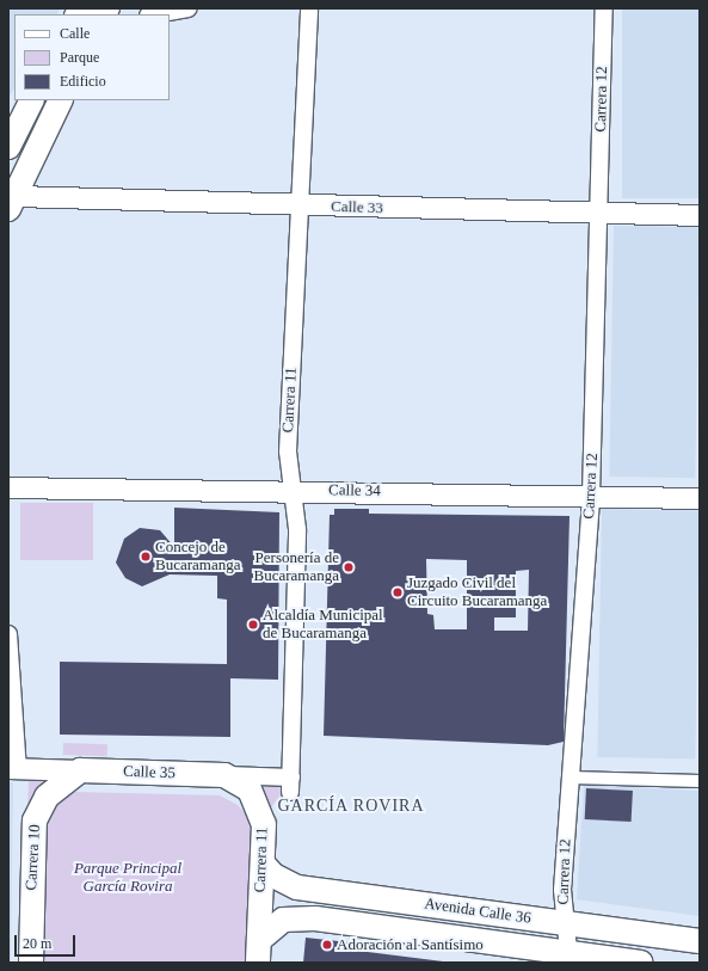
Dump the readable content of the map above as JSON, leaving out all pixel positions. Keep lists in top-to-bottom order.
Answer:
{
  "streets": {
    "main road": [
      "Carrera 11",
      "Calle 35",
      "Carrera 10",
      "Avenida Calle 36"
    ],
    "street": ["Carrera 12", "Calle 33", "Calle 34"]
  },
  "crossings": [
    ["Carrera 12", "Calle 33"],
    ["Carrera 12", "Calle 34"],
    ["Carrera 12", "Avenida Calle 36"],
    ["Calle 33", "Carrera 11"],
    ["Carrera 11", "Calle 34"],
    ["Carrera 11", "Calle 35"],
    ["Carrera 11", "Avenida Calle 36"],
    ["Calle 35", "Carrera 10"]
  ],
  "districts": ["GARCÍA ROVIRA"],
  "parks": ["Parque Principal García Rovira"],
  "places": [
    "Concejo de Bucaramanga",
    "Personería de Bucaramanga",
    "Juzgado Civil del Circuito Bucaramanga",
    "Alcaldía Municipal de Bucaramanga",
    "Adoración al Santísimo"
  ],
  "legend": ["Calle", "Parque", "Edificio"],
  "scale_bar": "20 m"
}
